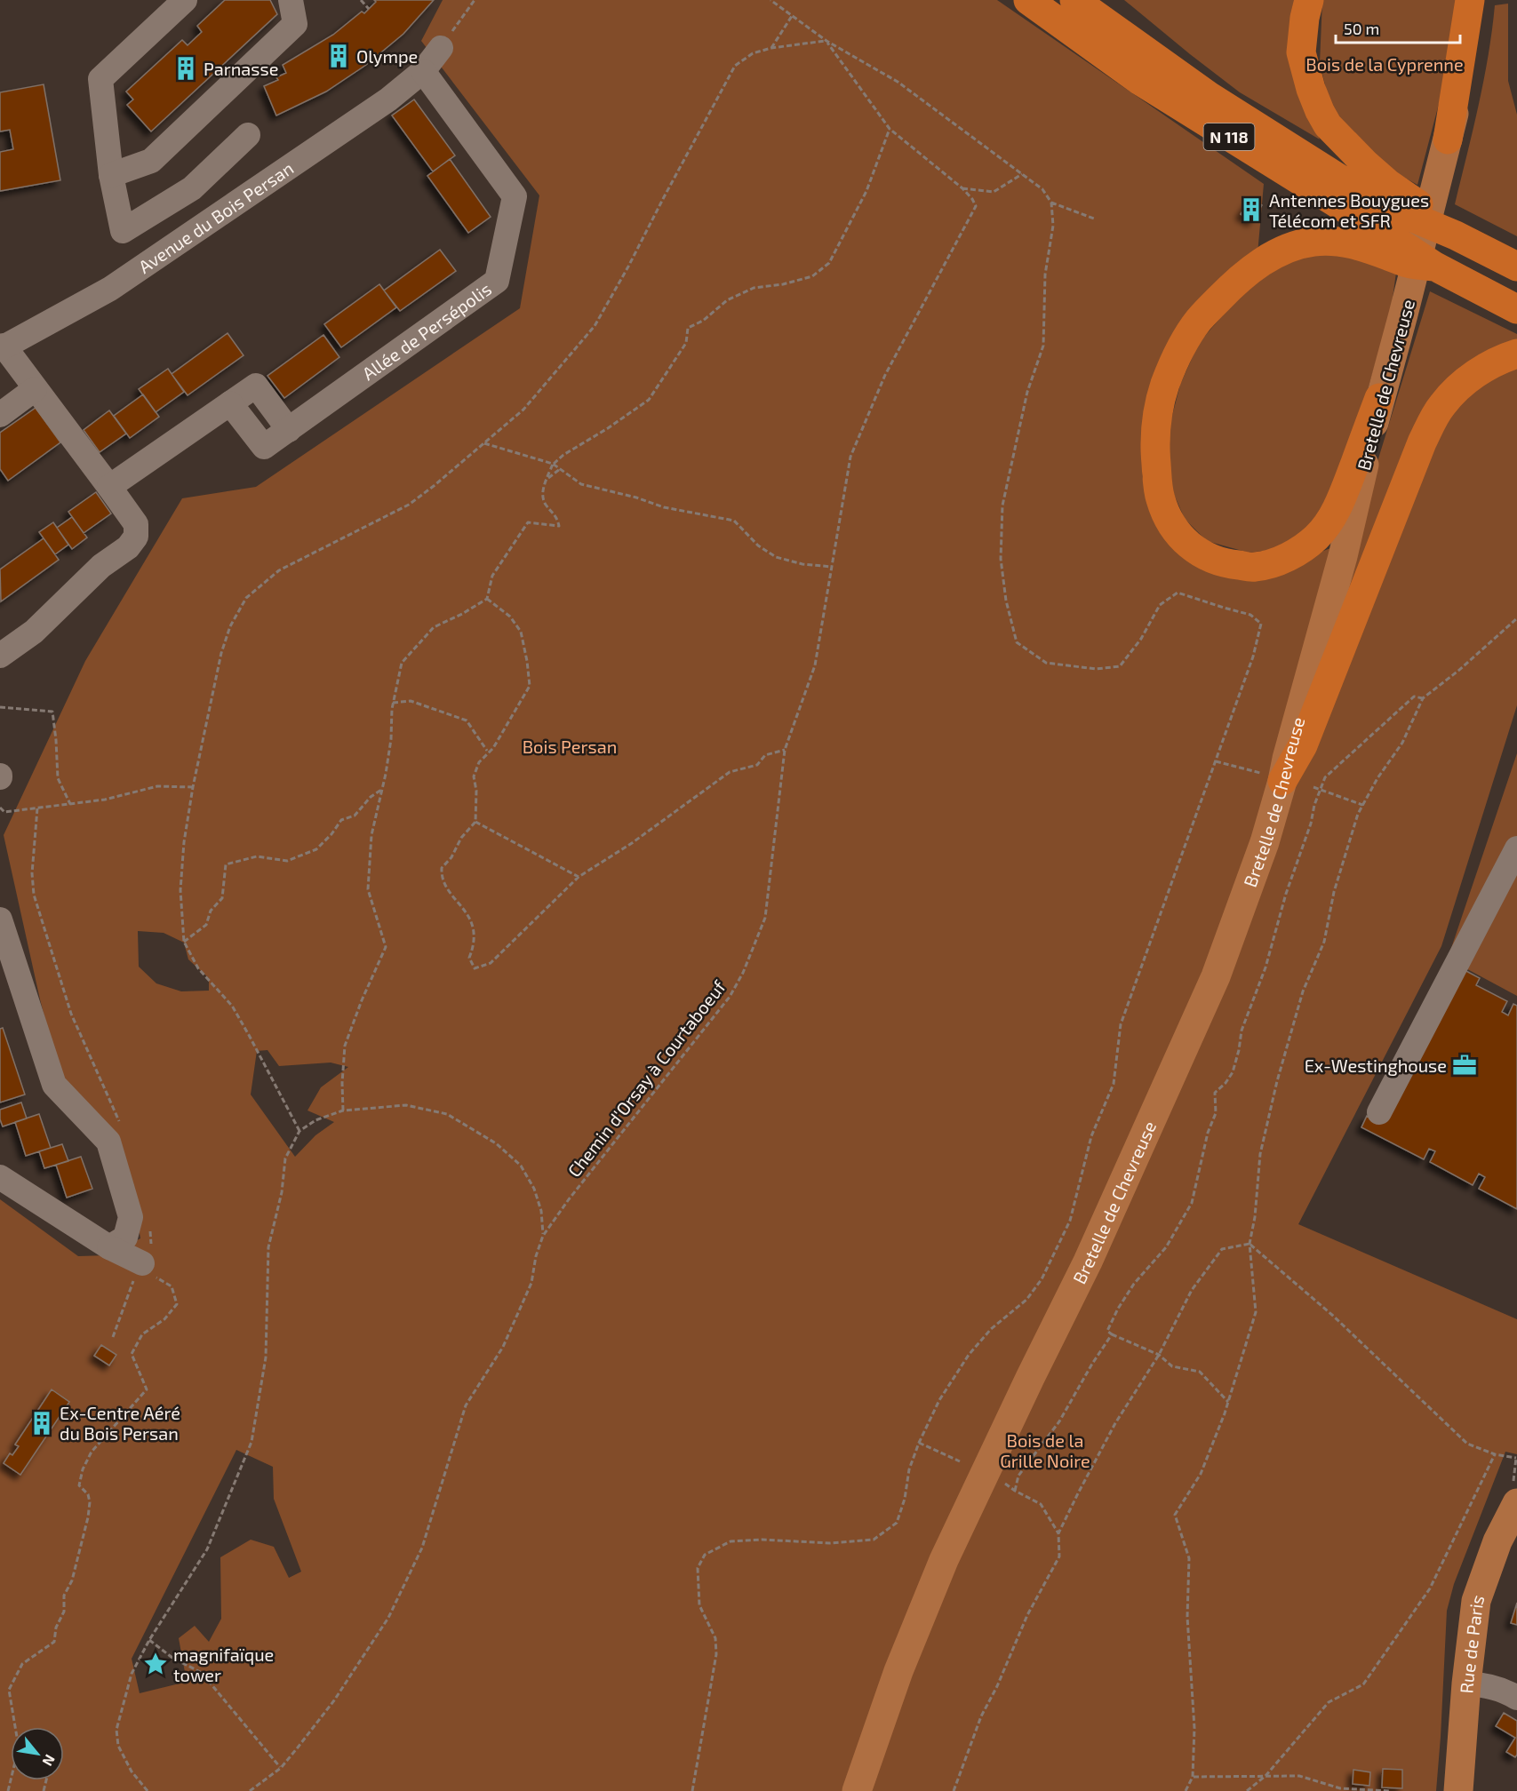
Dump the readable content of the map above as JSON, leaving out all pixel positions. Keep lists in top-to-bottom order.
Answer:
{
  "streets": {
    "highway": ["N 118"],
    "main road": ["Bretelle de Chevreuse", "Rue de Paris"],
    "street": ["Avenue du Bois Persan", "Allée de Persépolis"],
    "path": ["Chemin d'Orsay à Courtaboeuf"]
  },
  "crossings": [
    ["Avenue du Bois Persan", "Allée de Persépolis"]
  ],
  "parks": ["Bois de la Cyprenne", "Bois Persan", "Bois de la Grille Noire"],
  "places": {
    "building": [
      "Olympe",
      "Parnasse",
      "Antennes Bouygues Télécom et SFR",
      "Ex-Centre Aéré du Bois Persan"
    ],
    "office": ["Ex-Westinghouse"],
    "place": ["magnifaïque tower"]
  },
  "scale_bar": "50 m",
  "north": "bottom right"
}
